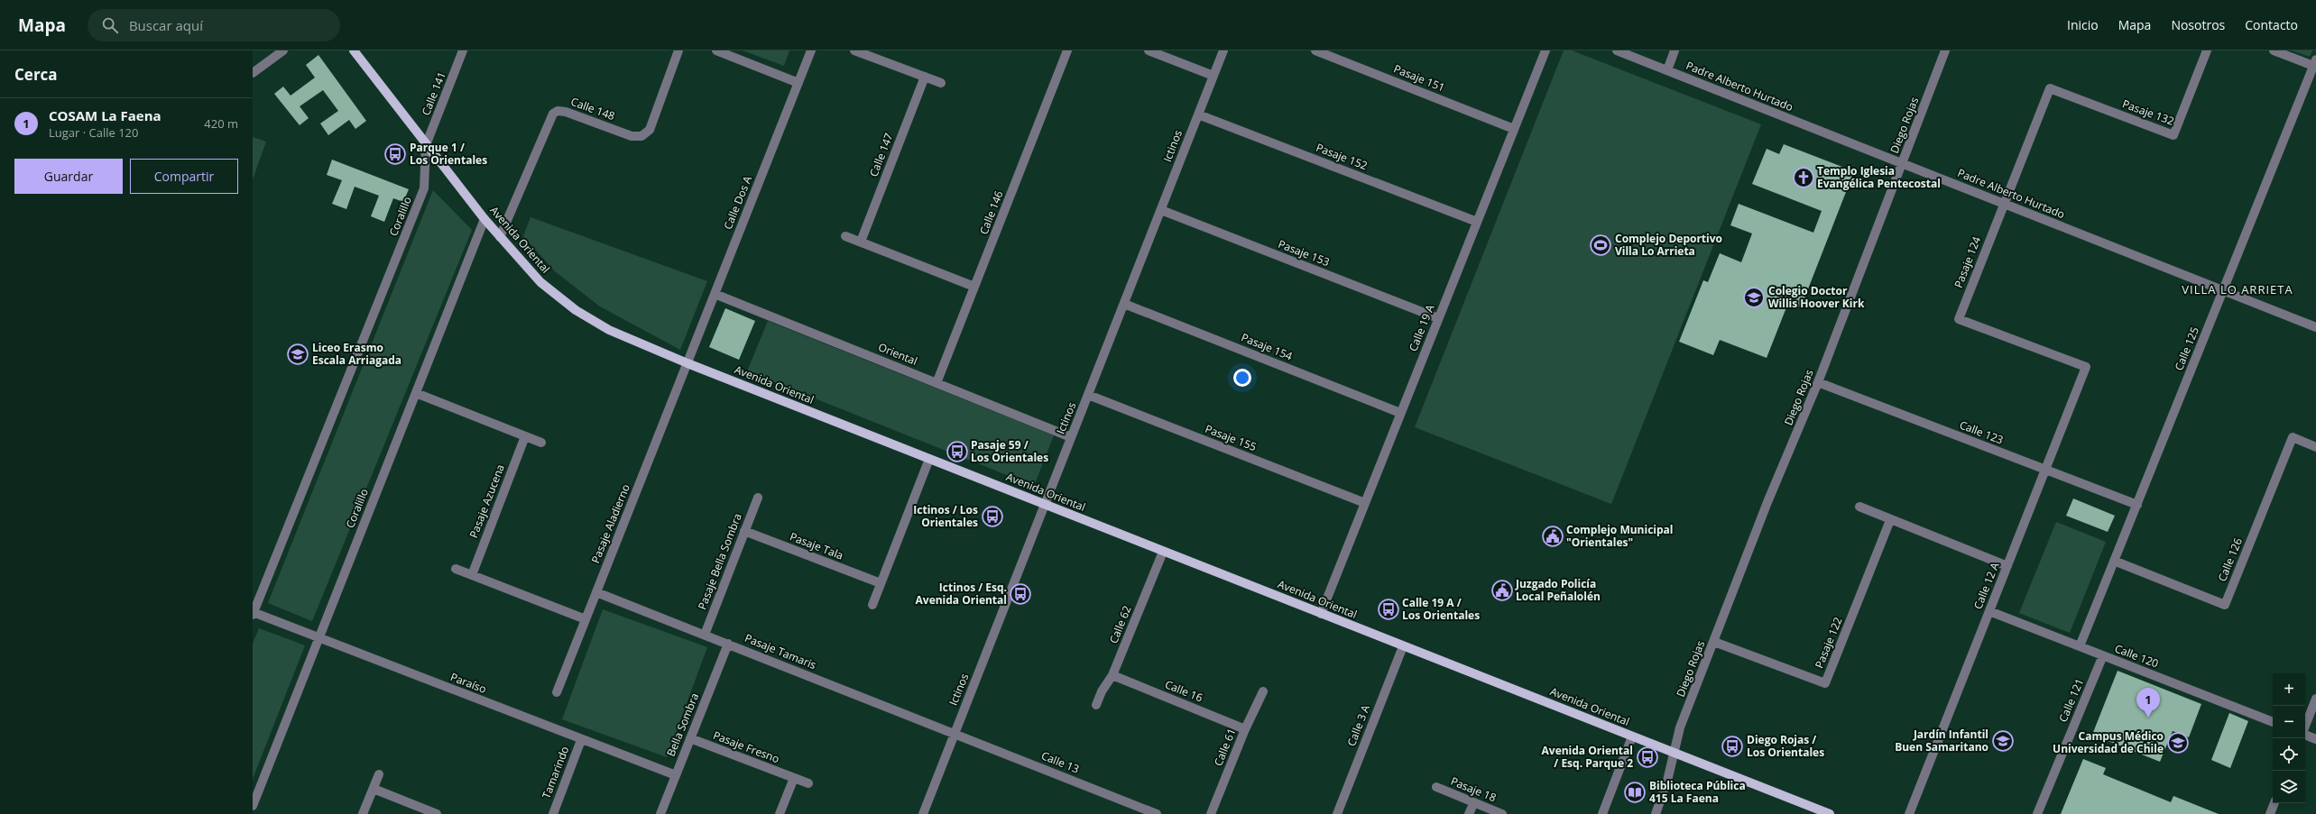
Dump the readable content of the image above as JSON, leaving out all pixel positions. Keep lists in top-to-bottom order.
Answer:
{
  "streets": {
    "main road": ["Avenida Oriental"],
    "street": [
      "Pasaje 151",
      "Padre Alberto Hurtado",
      "Calle 141",
      "Calle 148",
      "Pasaje 132",
      "Diego Rojas",
      "Ictinos",
      "Calle 147",
      "Pasaje 152",
      "Calle Dos A",
      "Calle 146",
      "Coralillo",
      "Pasaje 153",
      "Pasaje 124",
      "Calle 19 A",
      "Pasaje 154",
      "Calle 125",
      "Oriental",
      "Calle 123",
      "Pasaje 155",
      "Pasaje Azucena",
      "Pasaje Aladierno",
      "Pasaje Tala",
      "Calle 126",
      "Pasaje Bella Sombra",
      "Calle 12 A",
      "Calle 62",
      "Pasaje 122",
      "Pasaje Tamaris",
      "Calle 120",
      "Paraíso",
      "Calle 16",
      "Calle 121",
      "Bella Sombra",
      "Calle 3 A",
      "Pasaje Fresno",
      "Calle 61",
      "Calle 13",
      "Tamarindo",
      "Pasaje 18"
    ]
  },
  "crossings": [
    ["Pasaje 151", "Calle 19 A"],
    ["Padre Alberto Hurtado", "Diego Rojas"],
    ["Padre Alberto Hurtado", "Pasaje 124"],
    ["Padre Alberto Hurtado", "Calle 125"],
    ["Calle 141", "Coralillo"],
    ["Calle 141", "Avenida Oriental"],
    ["Calle 148", "Avenida Oriental"],
    ["Pasaje 132", "Pasaje 124"],
    ["Diego Rojas", "Avenida Oriental"],
    ["Diego Rojas", "Calle 123"],
    ["Diego Rojas", "Pasaje 122"],
    ["Ictinos", "Pasaje 152"],
    ["Ictinos", "Avenida Oriental"],
    ["Ictinos", "Pasaje 153"],
    ["Ictinos", "Pasaje 154"],
    ["Ictinos", "Oriental"],
    ["Ictinos", "Pasaje 155"],
    ["Ictinos", "Pasaje Tamaris"],
    ["Ictinos", "Calle 13"],
    ["Pasaje 152", "Calle 19 A"],
    ["Calle Dos A", "Avenida Oriental"],
    ["Calle Dos A", "Oriental"],
    ["Calle Dos A", "Pasaje Aladierno"],
    ["Calle 146", "Oriental"],
    ["Coralillo", "Avenida Oriental"],
    ["Coralillo", "Paraíso"],
    ["Avenida Oriental", "Calle 19 A"],
    ["Avenida Oriental", "Pasaje Aladierno"],
    ["Avenida Oriental", "Calle 62"],
    ["Avenida Oriental", "Calle 3 A"],
    ["Pasaje 153", "Calle 19 A"],
    ["Pasaje 124", "Calle 12 A"],
    ["Calle 19 A", "Pasaje 154"],
    ["Calle 19 A", "Pasaje 155"],
    ["Calle 125", "Calle 123"],
    ["Calle 125", "Calle 126"],
    ["Calle 125", "Calle 120"],
    ["Calle 123", "Calle 12 A"],
    ["Pasaje Aladierno", "Pasaje Tamaris"],
    ["Pasaje Tala", "Pasaje Bella Sombra"],
    ["Pasaje Bella Sombra", "Pasaje Tamaris"],
    ["Calle 12 A", "Calle 120"],
    ["Calle 62", "Calle 16"],
    ["Pasaje Tamaris", "Bella Sombra"],
    ["Pasaje Tamaris", "Calle 13"],
    ["Calle 120", "Calle 121"],
    ["Paraíso", "Bella Sombra"],
    ["Paraíso", "Tamarindo"],
    ["Calle 16", "Calle 61"],
    ["Bella Sombra", "Pasaje Fresno"]
  ],
  "districts": ["VILLA LO ARRIETA"],
  "places": {
    "bus stop": [
      "Parque 1 / Los Orientales",
      "Pasaje 59 / Los Orientales",
      "Ictinos / Los Orientales",
      "Ictinos / Esq. Avenida Oriental",
      "Calle 19 A / Los Orientales",
      "Diego Rojas / Los Orientales",
      "Avenida Oriental / Esq. Parque 2"
    ],
    "church": ["Templo Iglesia Evangélica Pentecostal"],
    "sports": ["Complejo Deportivo Villa Lo Arrieta"],
    "school or university": [
      "Colegio Doctor Willis Hoover Kirk",
      "Liceo Erasmo Escala Arriagada",
      "Jardín Infantil Buen Samaritano",
      "Campus Médico Universidad de Chile"
    ],
    "public building": ["Complejo Municipal \"Orientales\"", "Juzgado Policía Local Peñalolén"],
    "library": ["Biblioteca Pública 415 La Faena"]
  },
  "page": {
    "header": "Mapa",
    "search": "Buscar aquí",
    "nav": [
      "Inicio",
      "Mapa",
      "Nosotros",
      "Contacto"
    ],
    "heading": "Cerca",
    "list": [
      {
        "mark": "1",
        "name": "COSAM La Faena",
        "note": "Lugar · Calle 120",
        "value": "420 m"
      }
    ],
    "buttons": ["Guardar", "Compartir"],
    "map_buttons": ["+", "−"],
    "pins": "1"
  }
}
